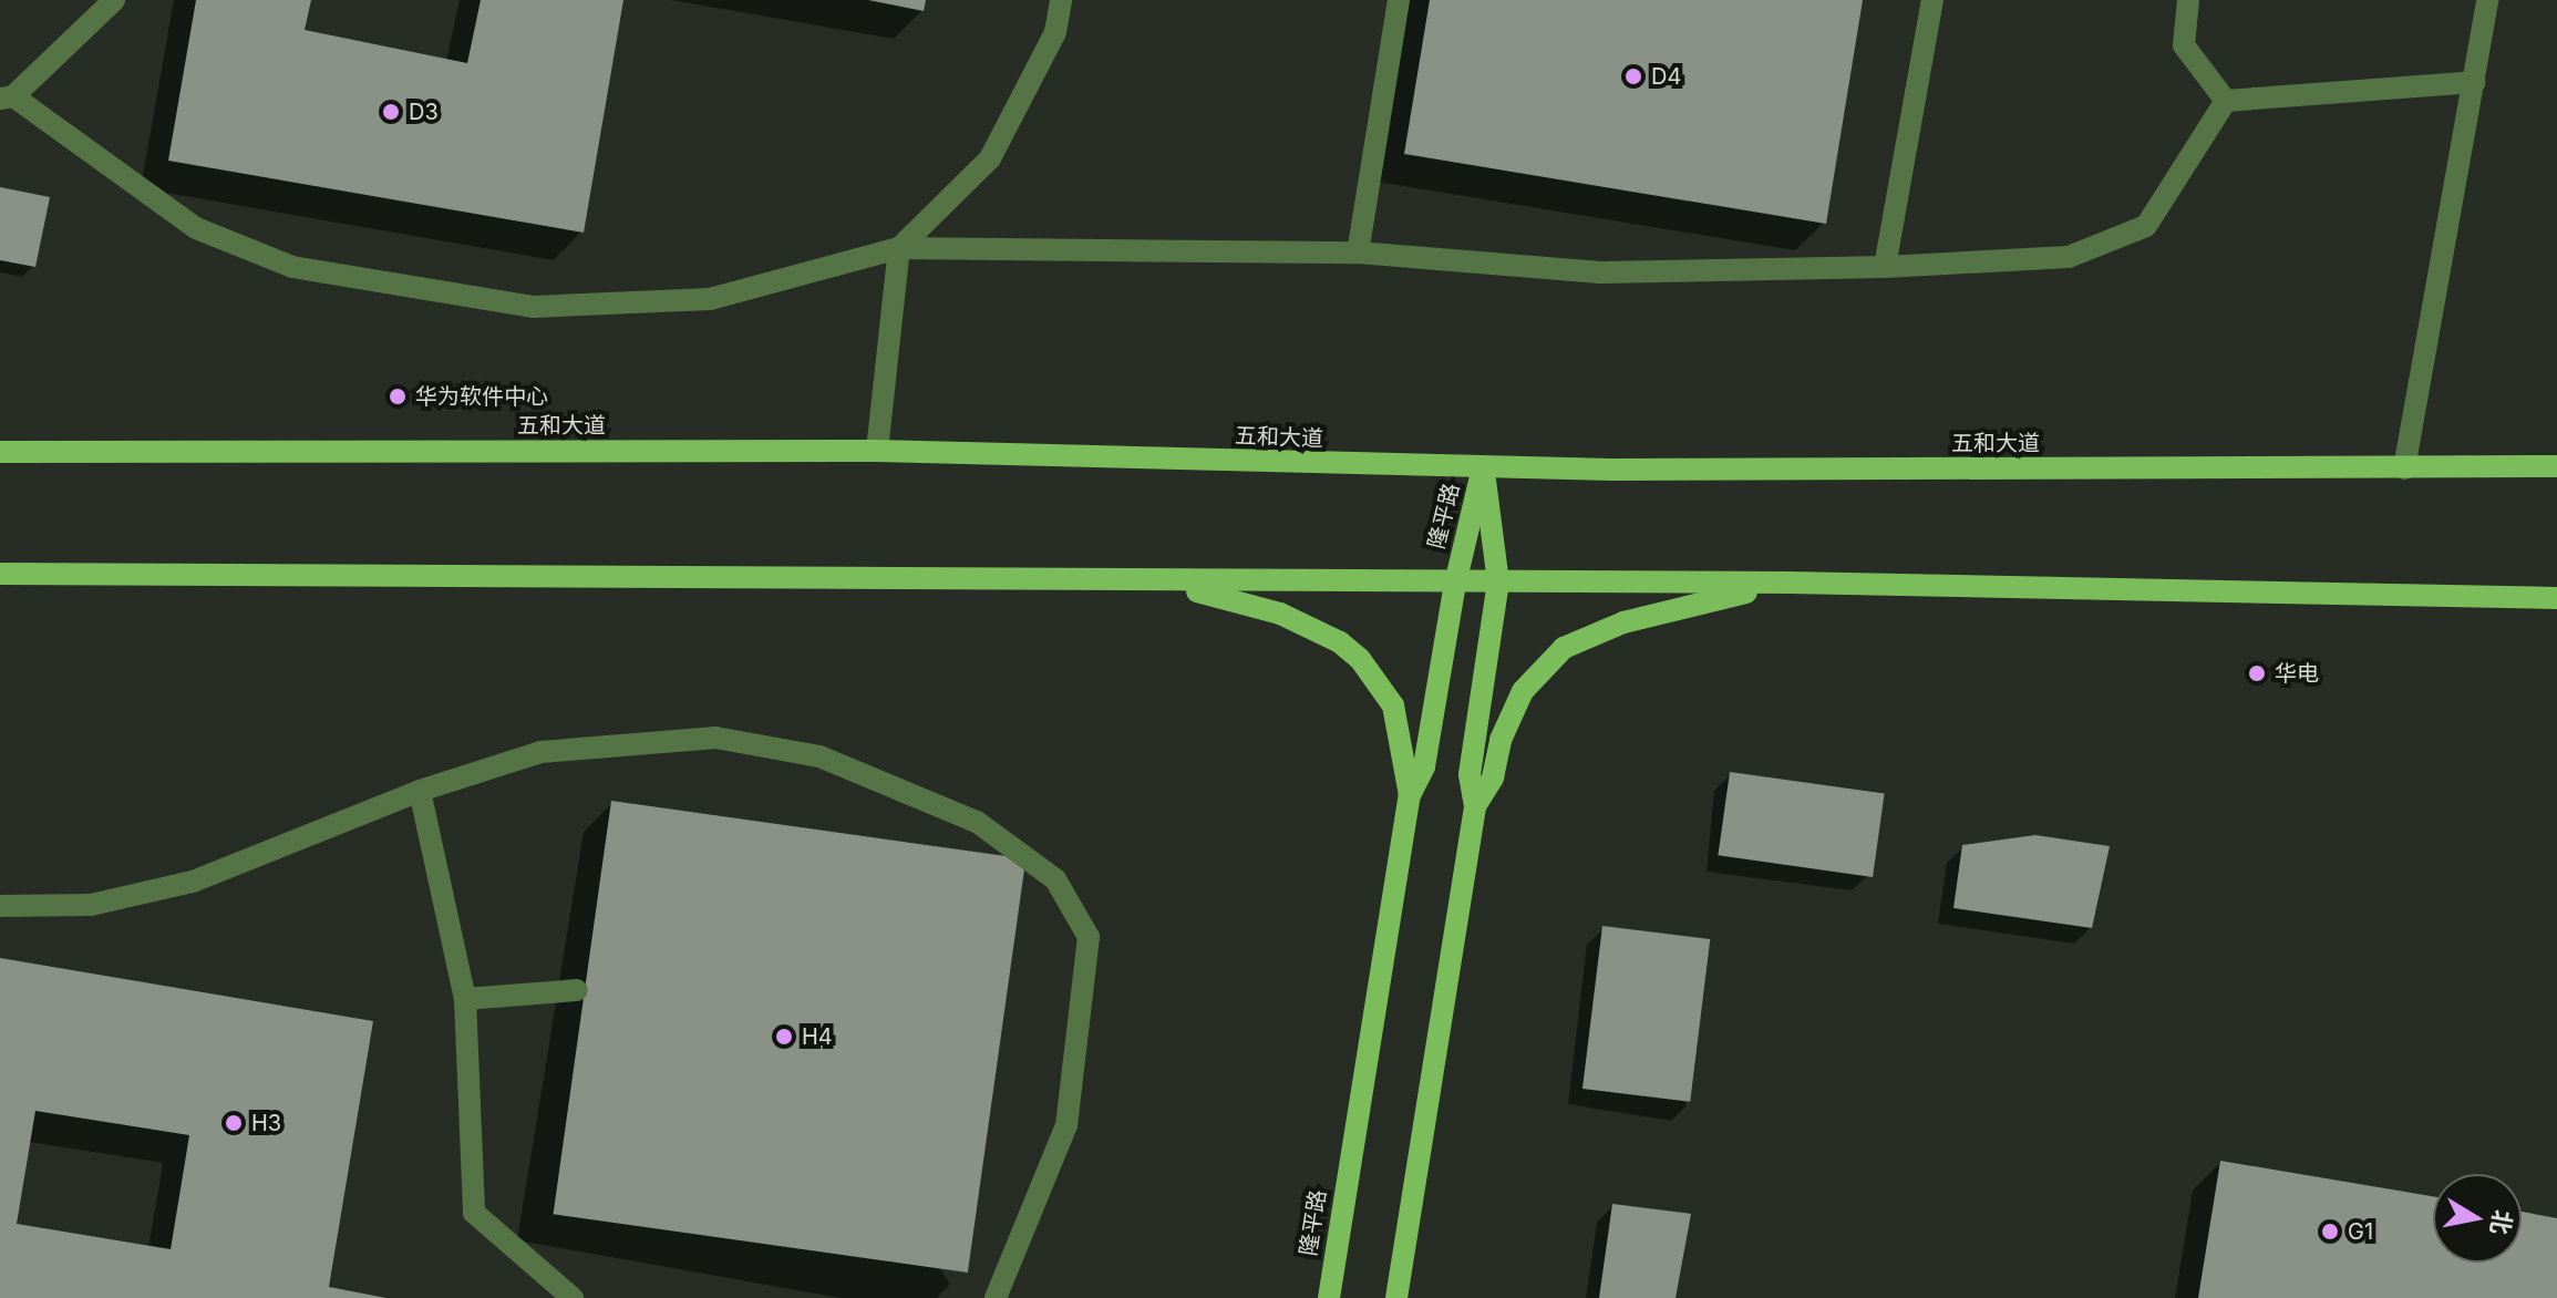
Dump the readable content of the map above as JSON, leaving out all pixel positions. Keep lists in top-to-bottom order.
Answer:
{
  "streets": {
    "main road": ["五和大道", "隆平路"]
  },
  "crossings": [
    ["五和大道", "隆平路"]
  ],
  "places": [
    "D4",
    "D3",
    "华为软件中心",
    "华电",
    "H4",
    "H3",
    "G1"
  ],
  "north": "right"
}
